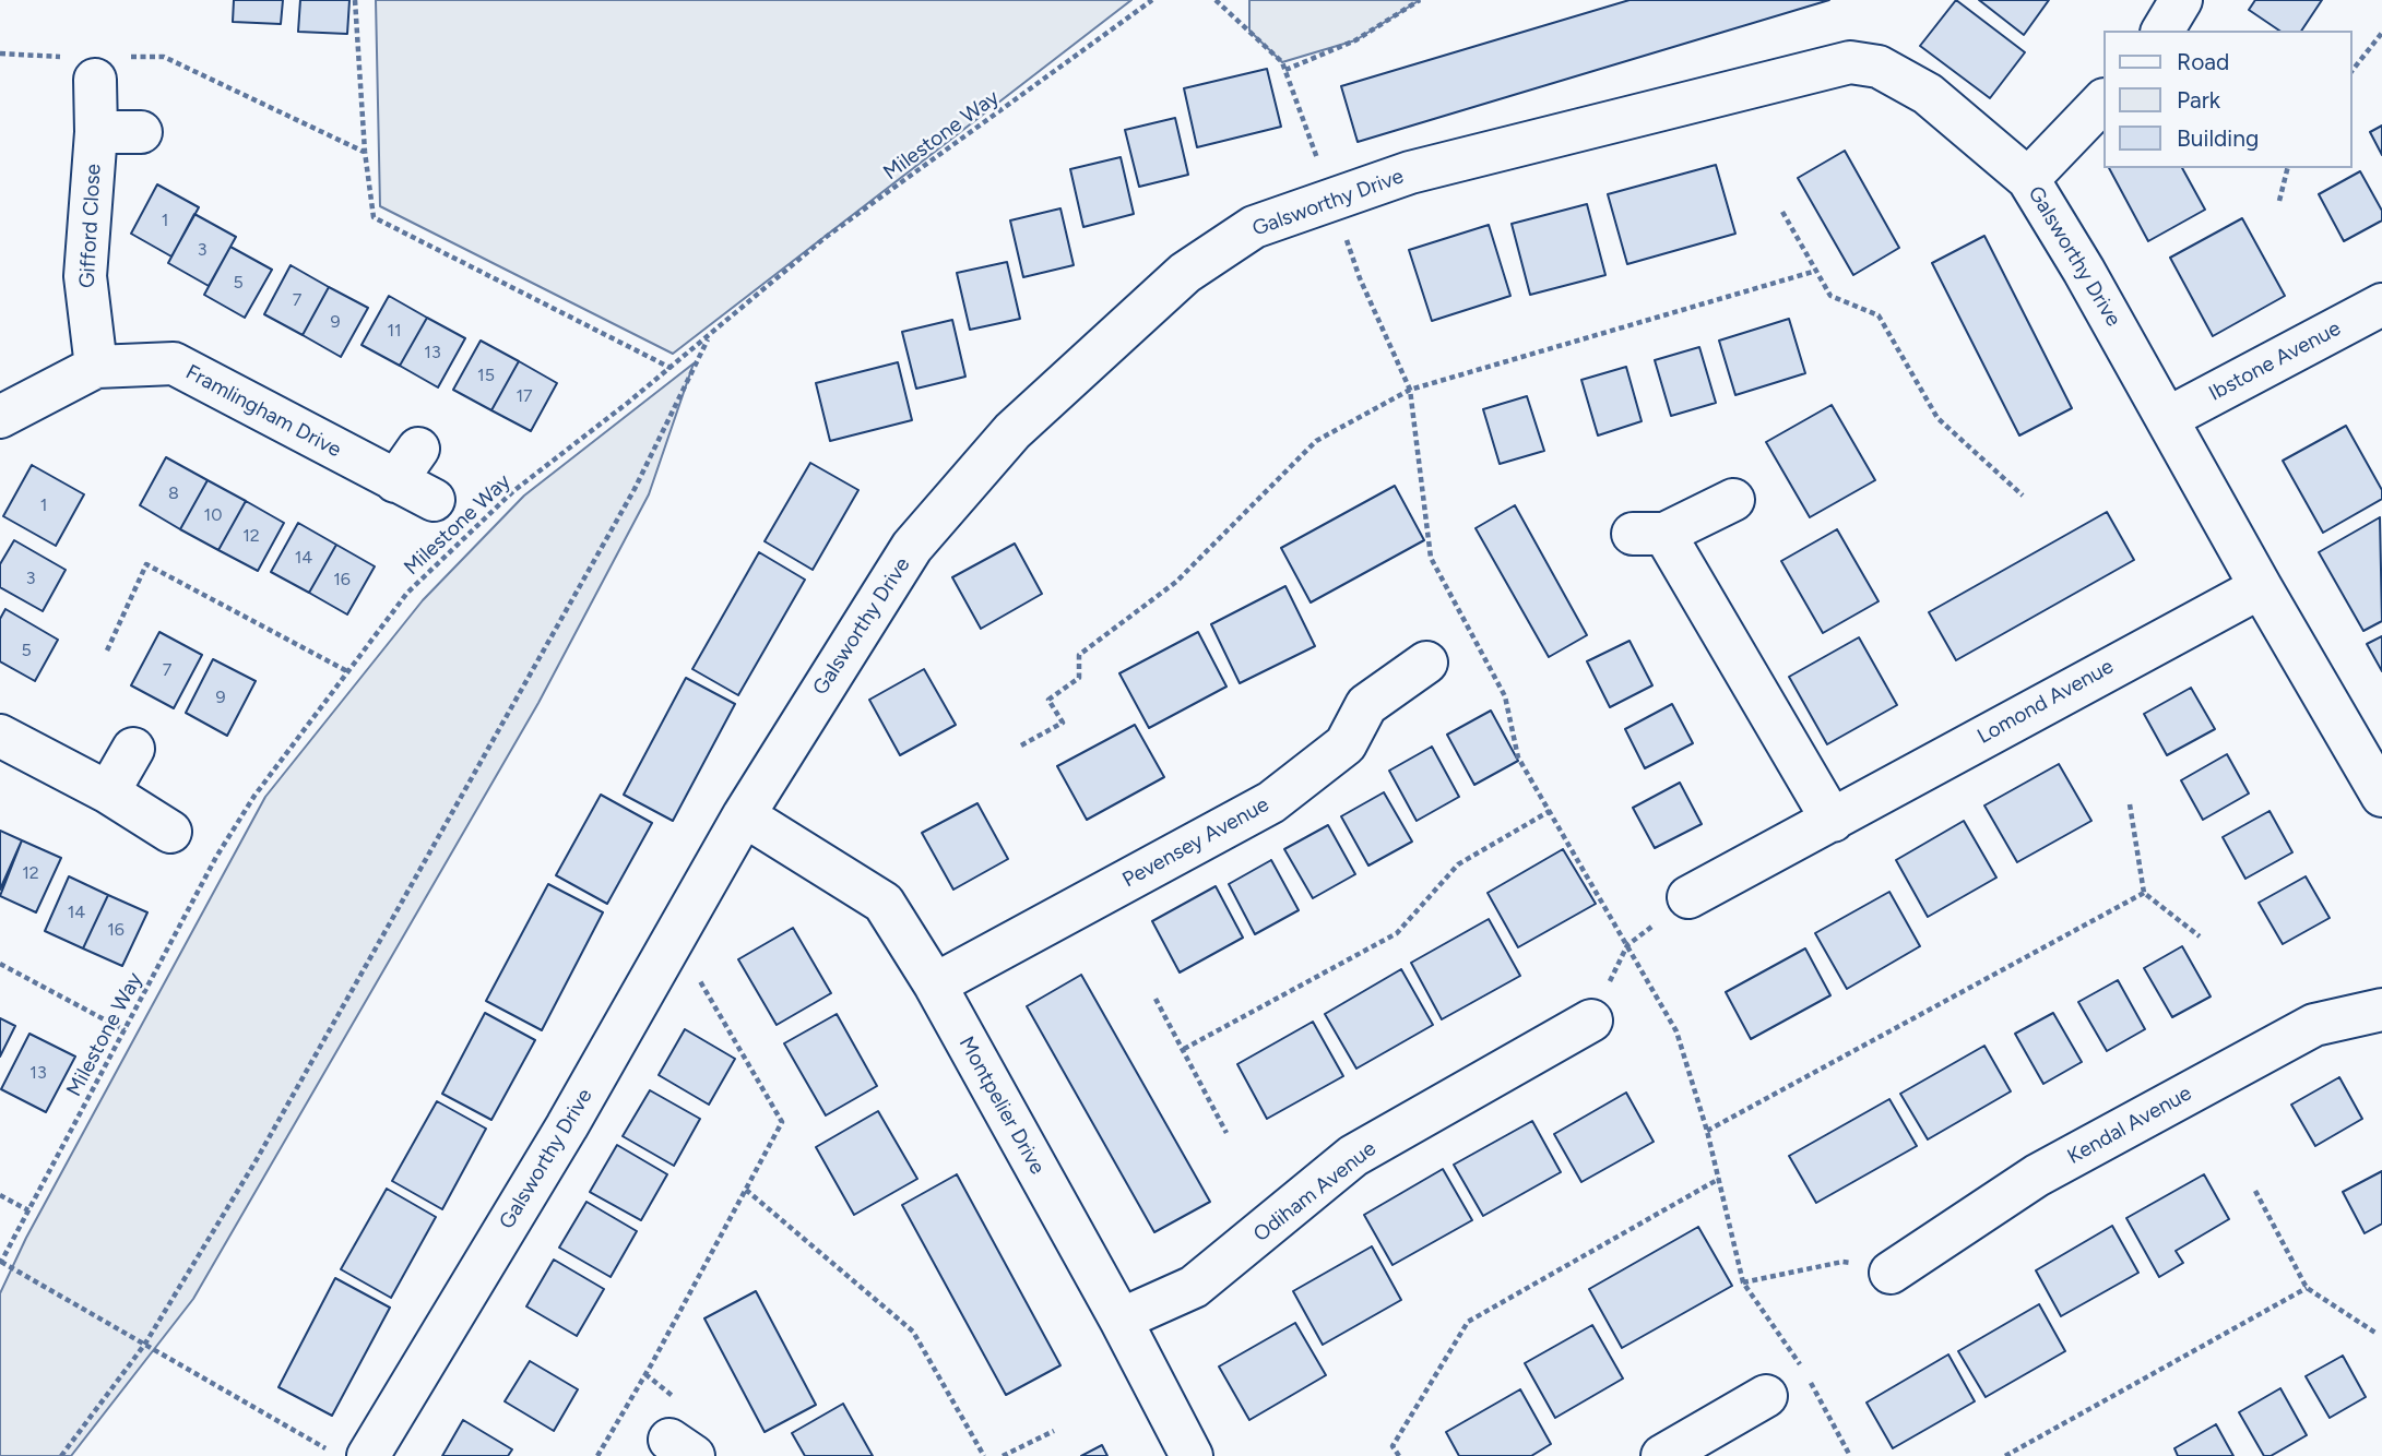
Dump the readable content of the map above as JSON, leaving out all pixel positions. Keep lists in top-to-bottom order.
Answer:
{
  "streets": {
    "street": [
      "Galsworthy Drive",
      "Gifford Close",
      "Ibstone Avenue",
      "Framlingham Drive",
      "Lomond Avenue",
      "Pevensey Avenue",
      "Montpelier Drive",
      "Kendal Avenue",
      "Odiham Avenue"
    ],
    "path": ["Milestone Way"]
  },
  "crossings": [
    ["Galsworthy Drive", "Ibstone Avenue"],
    ["Galsworthy Drive", "Lomond Avenue"],
    ["Galsworthy Drive", "Montpelier Drive"],
    ["Gifford Close", "Framlingham Drive"],
    ["Pevensey Avenue", "Montpelier Drive"],
    ["Montpelier Drive", "Odiham Avenue"]
  ],
  "house_numbers": [
    "1",
    "3",
    "5",
    "7",
    "9",
    "11",
    "13",
    "15",
    "17",
    "8",
    "1",
    "10",
    "12",
    "14",
    "3",
    "16",
    "5",
    "7",
    "9",
    "12",
    "14",
    "16",
    "13"
  ],
  "legend": ["Road", "Park", "Building"]
}
